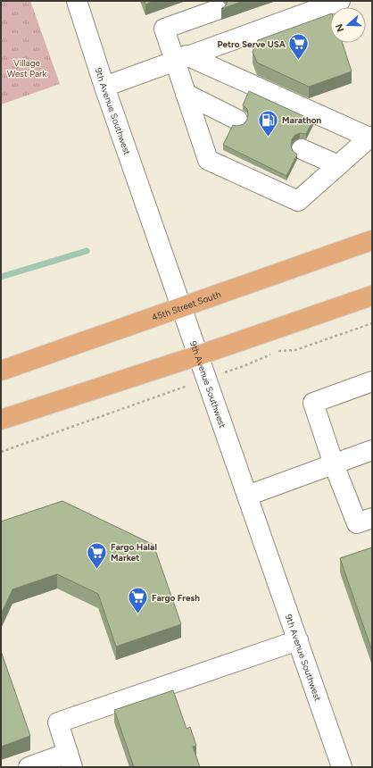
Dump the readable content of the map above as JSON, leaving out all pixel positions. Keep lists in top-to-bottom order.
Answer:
{
  "streets": {
    "main road": ["45th Street South"],
    "street": ["9th Avenue Southwest"]
  },
  "crossings": [
    ["9th Avenue Southwest", "45th Street South"]
  ],
  "parks": ["Village West Park"],
  "places": {
    "supermarket": ["Petro Serve USA", "Fargo Halal Market", "Fargo Fresh"],
    "fuel station": ["Marathon"]
  },
  "north": "left"
}
